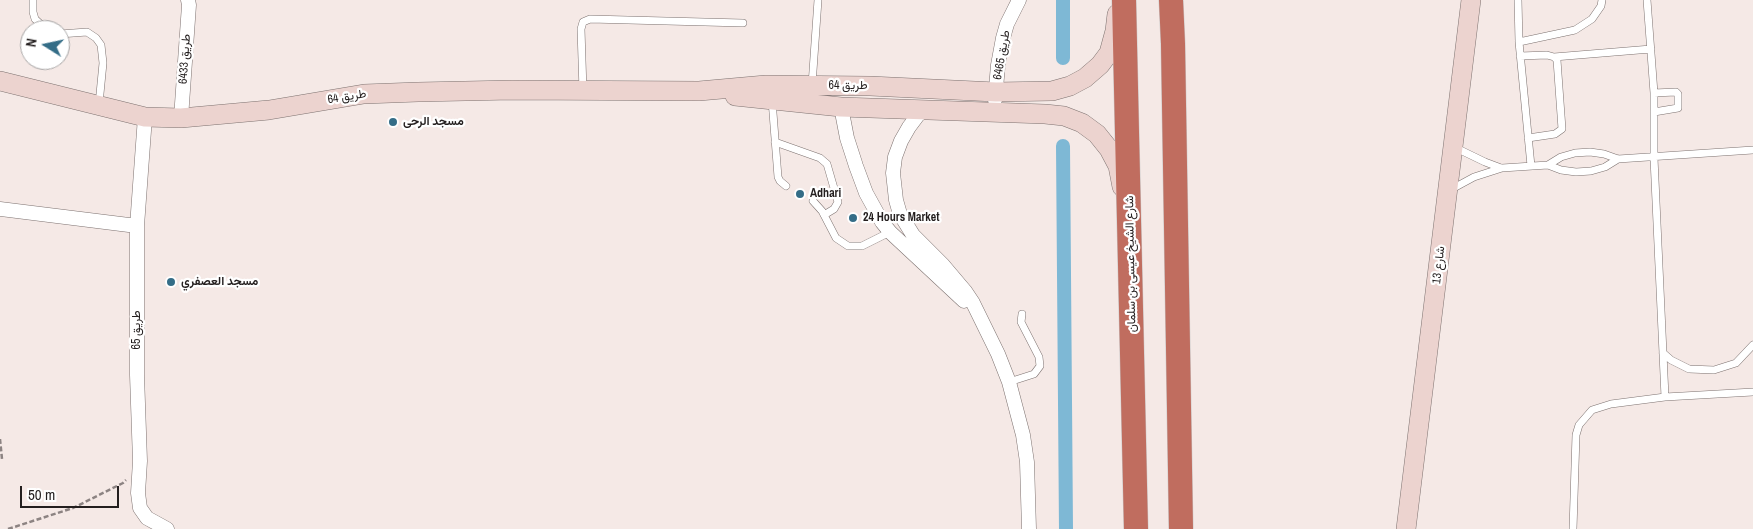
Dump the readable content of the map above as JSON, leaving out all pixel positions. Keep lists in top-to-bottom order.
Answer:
{
  "streets": {
    "highway": ["شارع الشيخ عيسى بن سلمان"],
    "street": [
      "طريق 6465",
      "طريق 6433",
      "طريق 64",
      "شارع 13",
      "طريق 65"
    ]
  },
  "crossings": [
    ["طريق 6465", "طريق 64"],
    ["طريق 6433", "طريق 64"],
    ["طريق 64", "شارع الشيخ عيسى بن سلمان"],
    ["طريق 64", "طريق 65"]
  ],
  "places": [
    "مسجد الرحى",
    "Adhari",
    "24 Hours Market",
    "مسجد العصفري"
  ],
  "scale_bar": "50 m",
  "north": "left"
}
